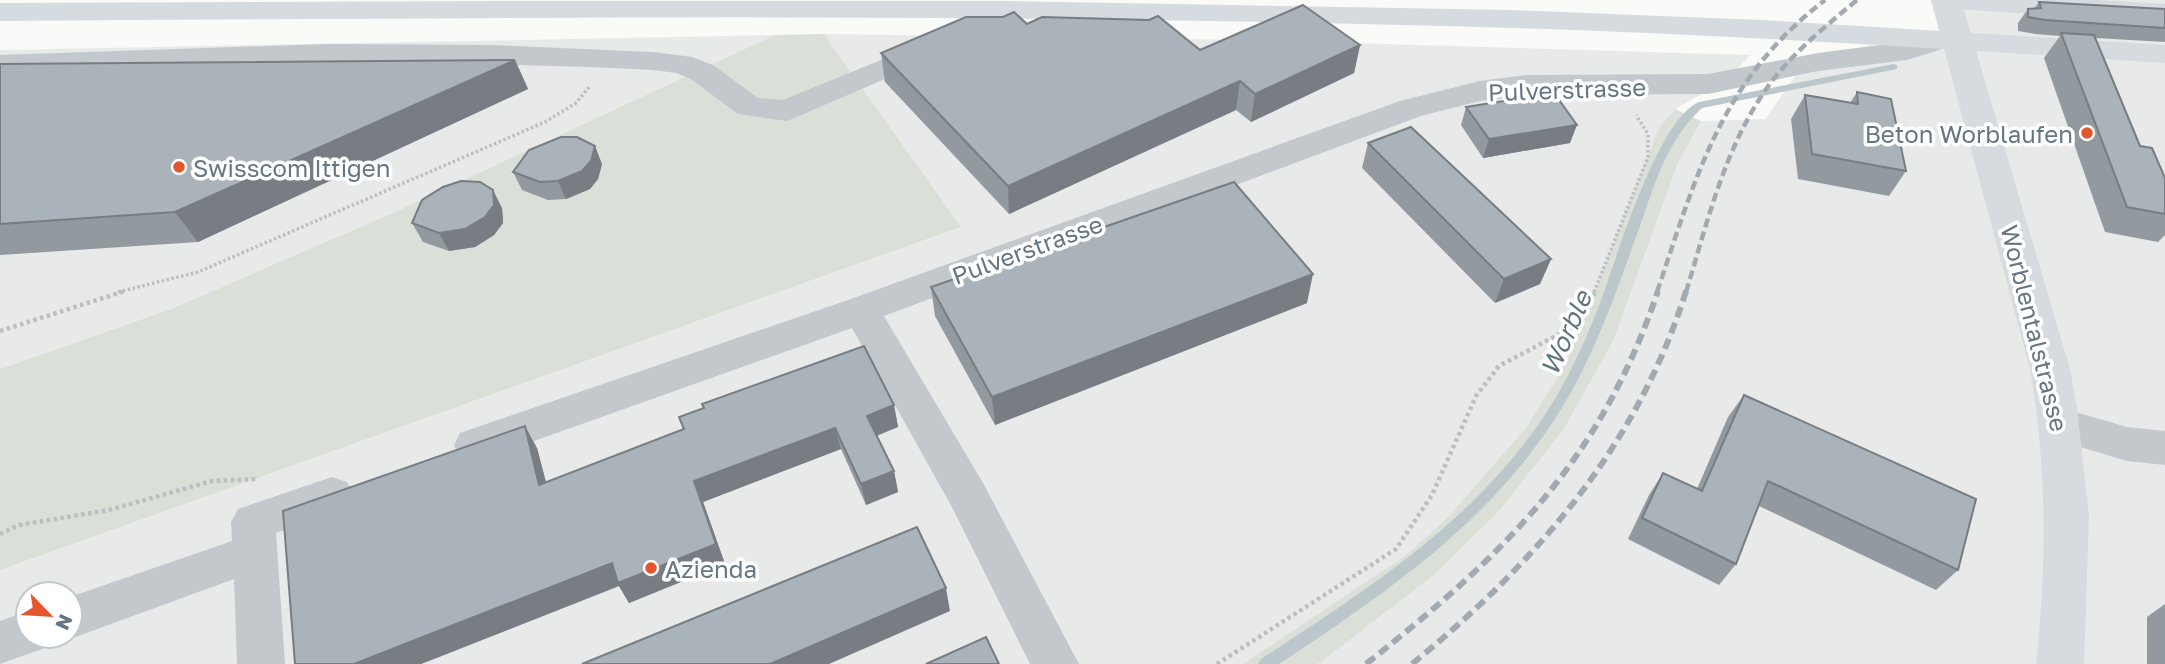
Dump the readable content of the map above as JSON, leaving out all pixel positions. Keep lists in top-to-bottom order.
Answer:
{
  "streets": {
    "main road": ["Worblentalstrasse"],
    "street": ["Pulverstrasse"]
  },
  "crossings": [
    ["Pulverstrasse", "Worblentalstrasse"]
  ],
  "water": ["Worble"],
  "places": ["Beton Worblaufen", "Swisscom Ittigen", "Azienda"],
  "north": "bottom right"
}
